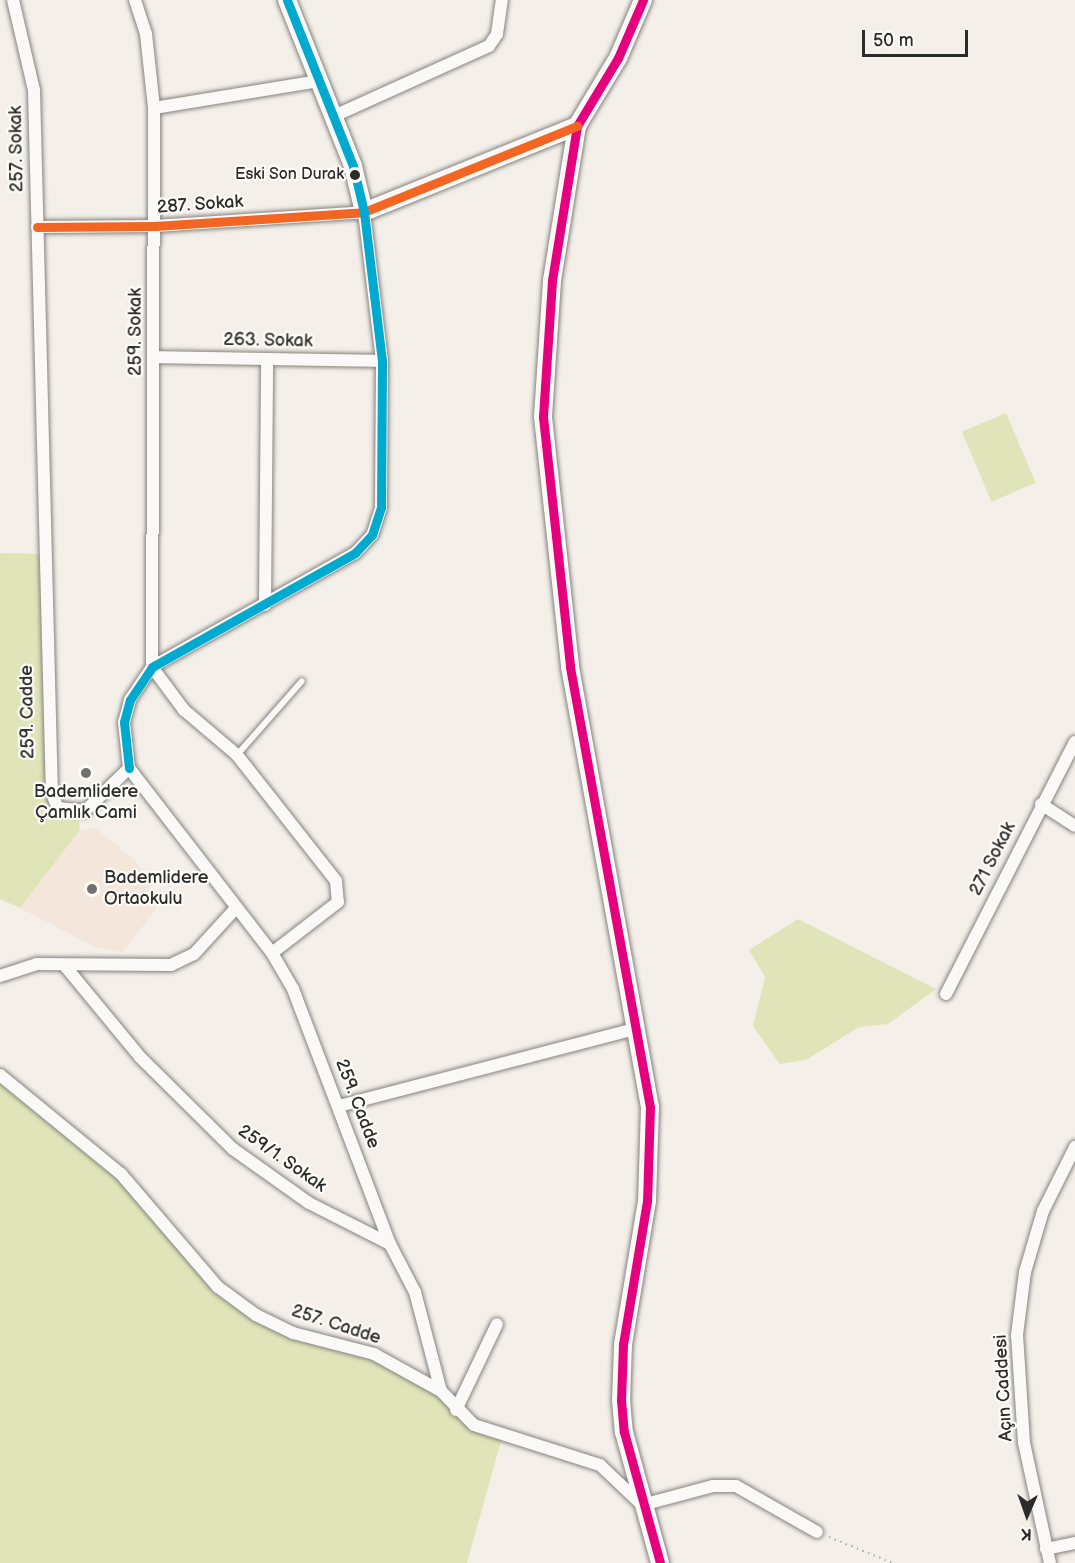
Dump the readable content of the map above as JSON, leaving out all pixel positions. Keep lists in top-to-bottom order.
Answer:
{
  "streets": {
    "street": [
      "257. Sokak",
      "287. Sokak",
      "259. Sokak",
      "263. Sokak",
      "259. Cadde",
      "271 Sokak",
      "259/1. Sokak",
      "257. Cadde",
      "Açın Caddesi"
    ]
  },
  "crossings": [
    ["257. Sokak", "287. Sokak"],
    ["257. Sokak", "259. Cadde"],
    ["287. Sokak", "259. Sokak"],
    ["287. Sokak", "259. Cadde"],
    ["259. Sokak", "263. Sokak"],
    ["259. Cadde", "259/1. Sokak"]
  ],
  "places": ["Eski Son Durak", "Bademlidere Çamlık Cami", "Bademlidere Ortaokulu"],
  "scale_bar": "50 m",
  "north": "bottom"
}
